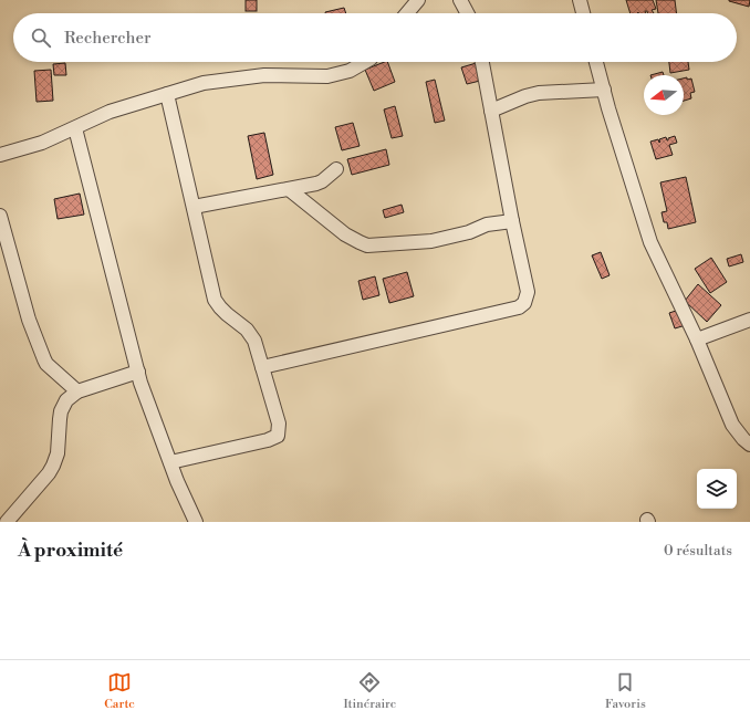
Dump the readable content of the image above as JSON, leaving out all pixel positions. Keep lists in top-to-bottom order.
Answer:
{
  "north": "left",
  "page": {
    "search": "Rechercher",
    "heading": ["À proximité", "0 résultats"],
    "nav": ["Carte", "Itinéraire", "Favoris"]
  }
}
